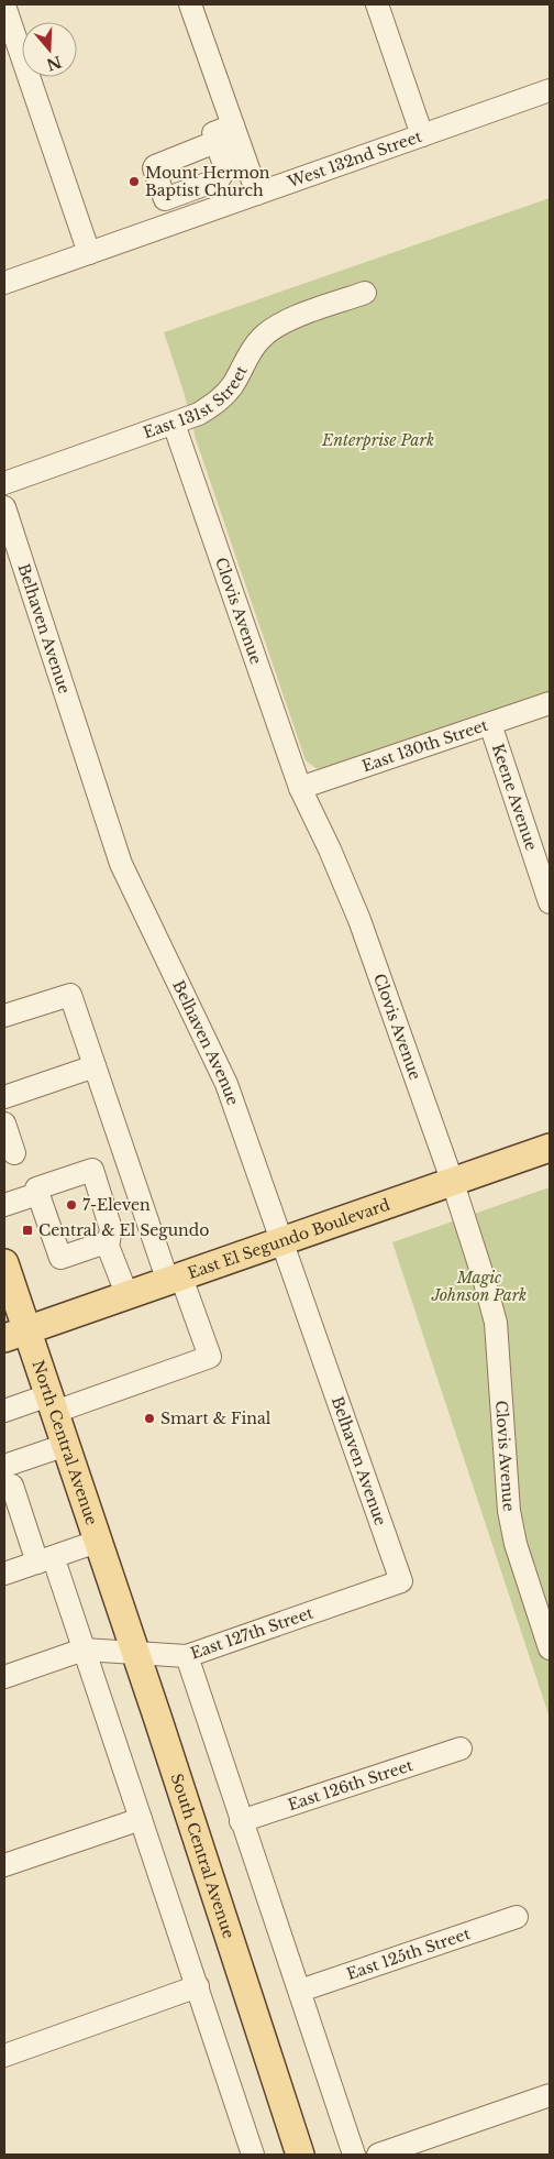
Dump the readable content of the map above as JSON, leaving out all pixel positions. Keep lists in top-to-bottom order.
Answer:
{
  "streets": {
    "main road": ["East El Segundo Boulevard", "North Central Avenue", "South Central Avenue"],
    "street": [
      "West 132nd Street",
      "East 131st Street",
      "Clovis Avenue",
      "Belhaven Avenue",
      "East 130th Street",
      "Keene Avenue",
      "East 127th Street",
      "East 126th Street",
      "East 125th Street"
    ]
  },
  "crossings": [
    ["East 131st Street", "Clovis Avenue"],
    ["Clovis Avenue", "East 130th Street"],
    ["Clovis Avenue", "East El Segundo Boulevard"],
    ["Belhaven Avenue", "East El Segundo Boulevard"],
    ["Belhaven Avenue", "East 127th Street"],
    ["East 130th Street", "Keene Avenue"],
    ["East El Segundo Boulevard", "North Central Avenue"],
    ["North Central Avenue", "South Central Avenue"],
    ["East 127th Street", "South Central Avenue"]
  ],
  "parks": ["Enterprise Park", "Magic Johnson Park"],
  "places": {
    "other": ["Mount Hermon Baptist Church", "7-Eleven", "Smart & Final"],
    "transit": ["Central & El Segundo"]
  },
  "north": "bottom"
}
